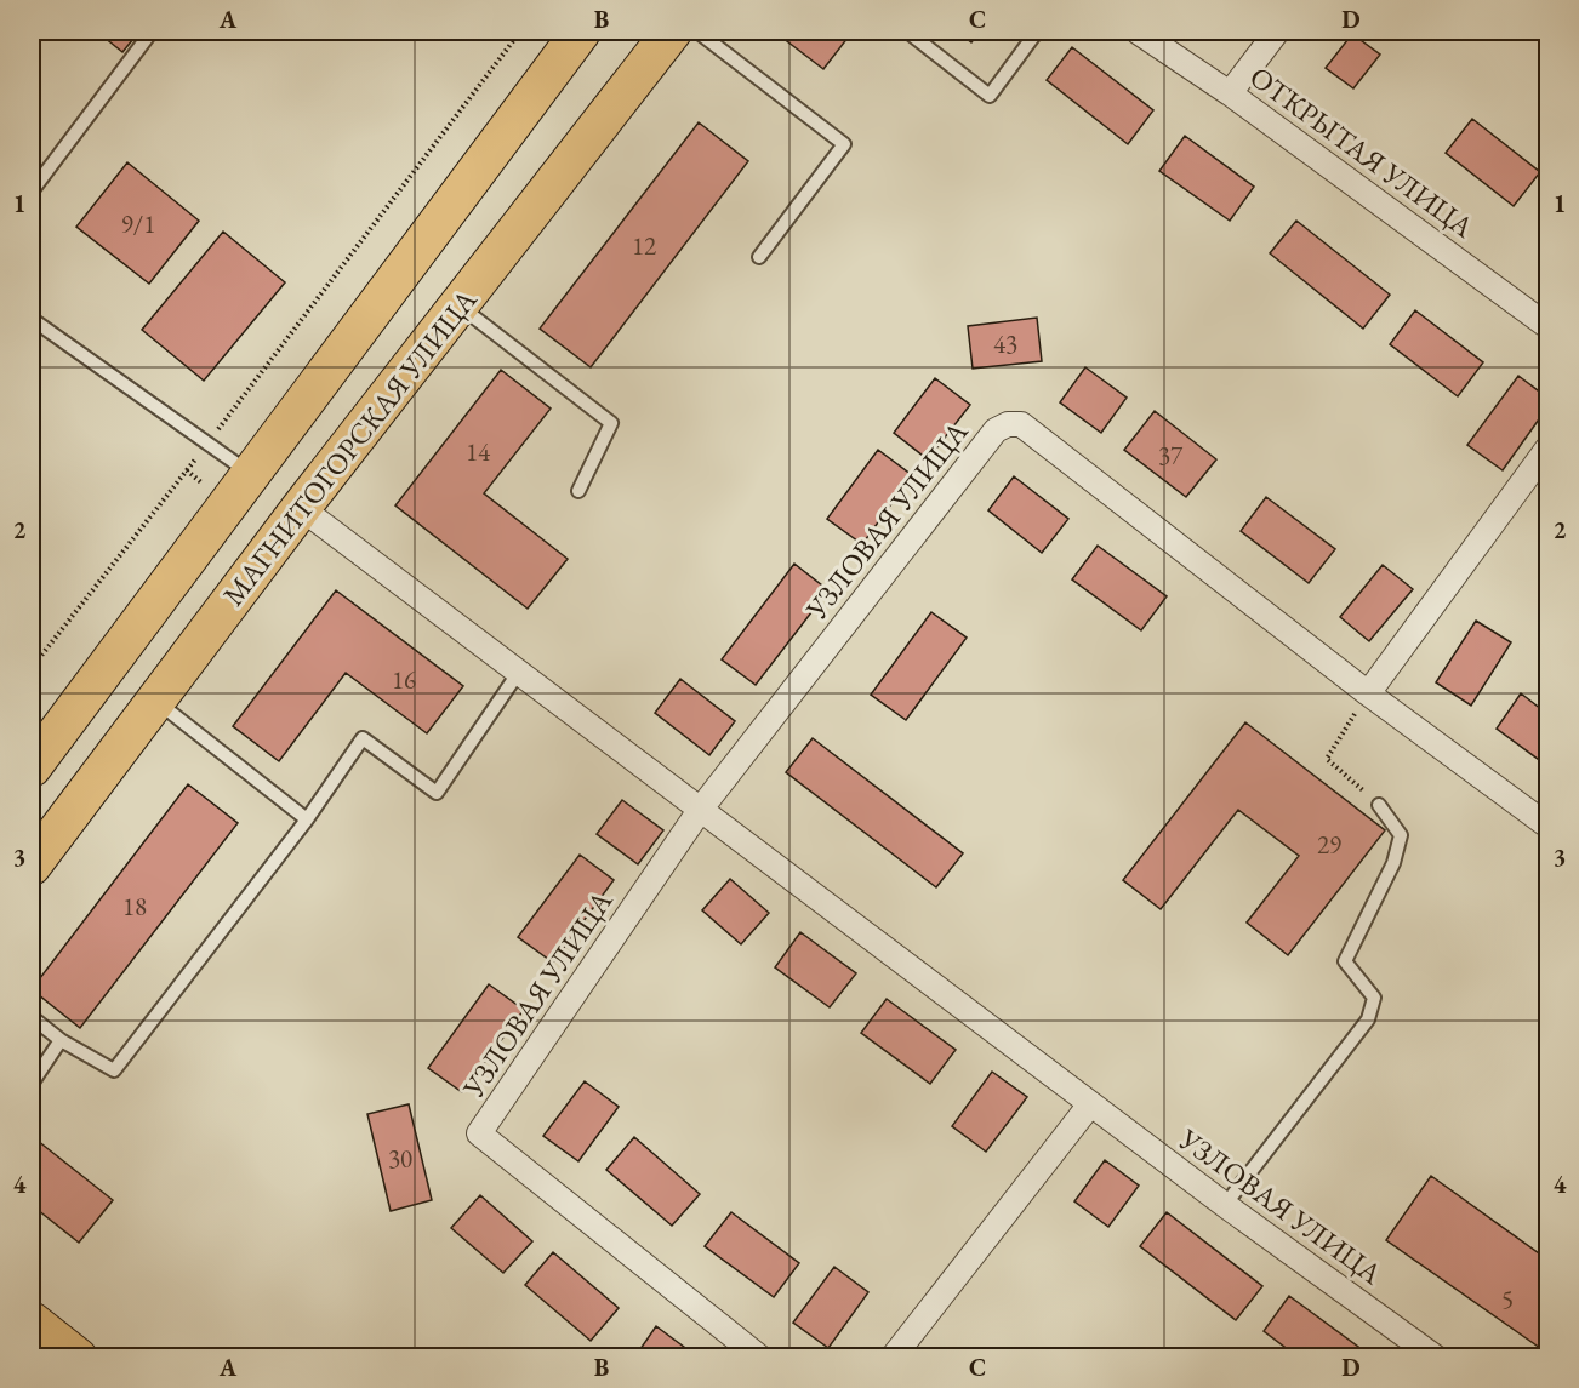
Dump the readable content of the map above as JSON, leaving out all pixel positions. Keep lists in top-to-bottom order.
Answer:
{
  "streets": {
    "main road": ["МАГНИТОГОРСКАЯ УЛИЦА"],
    "street": ["ОТКРЫТАЯ УЛИЦА", "УЗЛОВАЯ УЛИЦА"]
  },
  "crossings": [
    ["МАГНИТОГОРСКАЯ УЛИЦА", "УЗЛОВАЯ УЛИЦА"]
  ],
  "house_numbers": [
    "9/1",
    "12",
    "43",
    "14",
    "37",
    "16",
    "29",
    "18",
    "30",
    "5"
  ],
  "grid": {
    "columns": [
      "A",
      "B",
      "C",
      "D"
    ],
    "rows": [
      "1",
      "2",
      "3",
      "4"
    ]
  }
}
